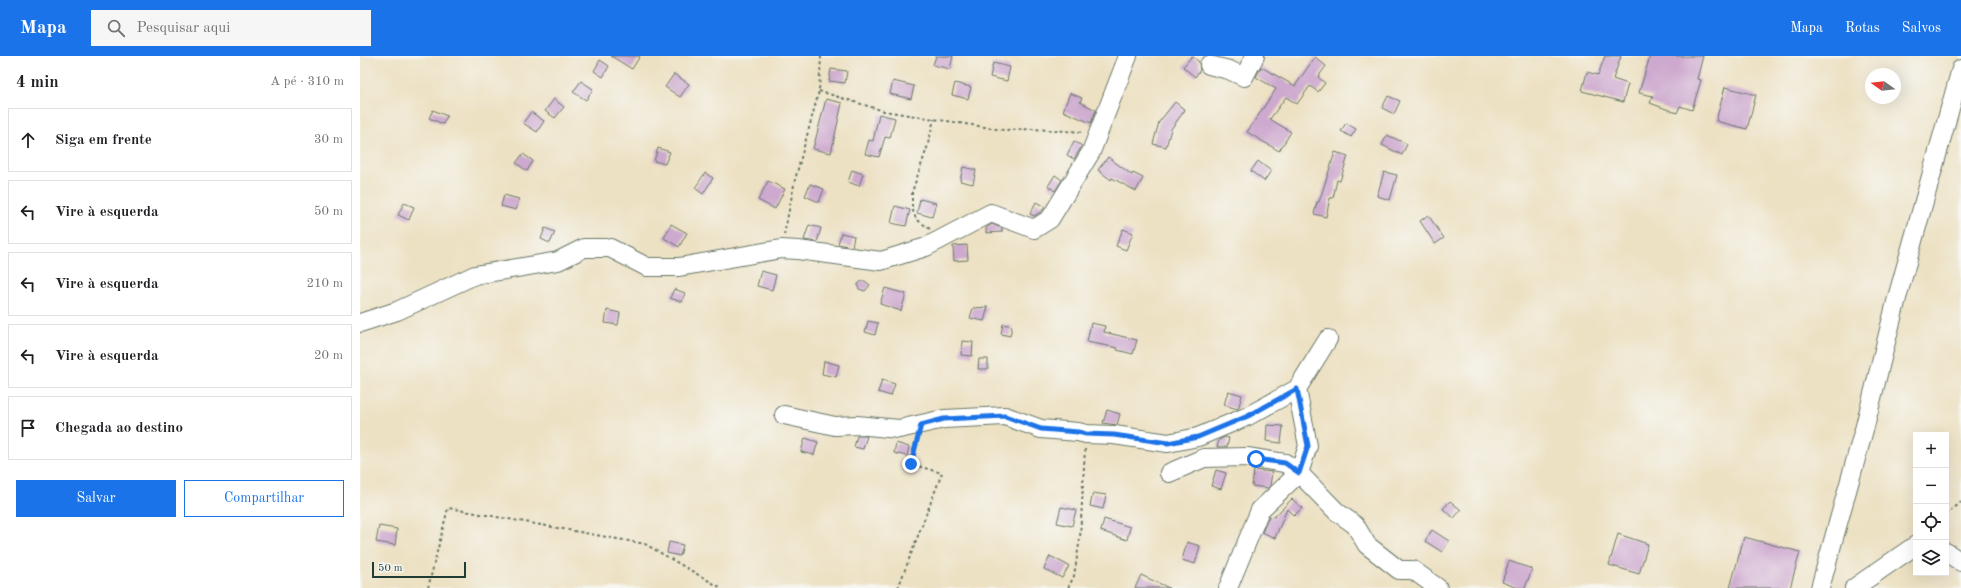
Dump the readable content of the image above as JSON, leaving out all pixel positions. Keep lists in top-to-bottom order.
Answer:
{
  "scale_bar": "50 m",
  "north": "left",
  "page": {
    "header": "Mapa",
    "search": "Pesquisar aqui",
    "nav": ["Mapa", "Rotas", "Salvos"],
    "heading": ["4 min", "A pé · 310 m"],
    "list": [
      ["Siga em frente", "30 m"],
      ["Vire à esquerda", "50 m"],
      ["Vire à esquerda", "210 m"],
      ["Vire à esquerda", "20 m"],
      "Chegada ao destino"
    ],
    "map_buttons": ["+", "−"],
    "buttons": ["Salvar", "Compartilhar"],
    "scale": "50 m"
  }
}
